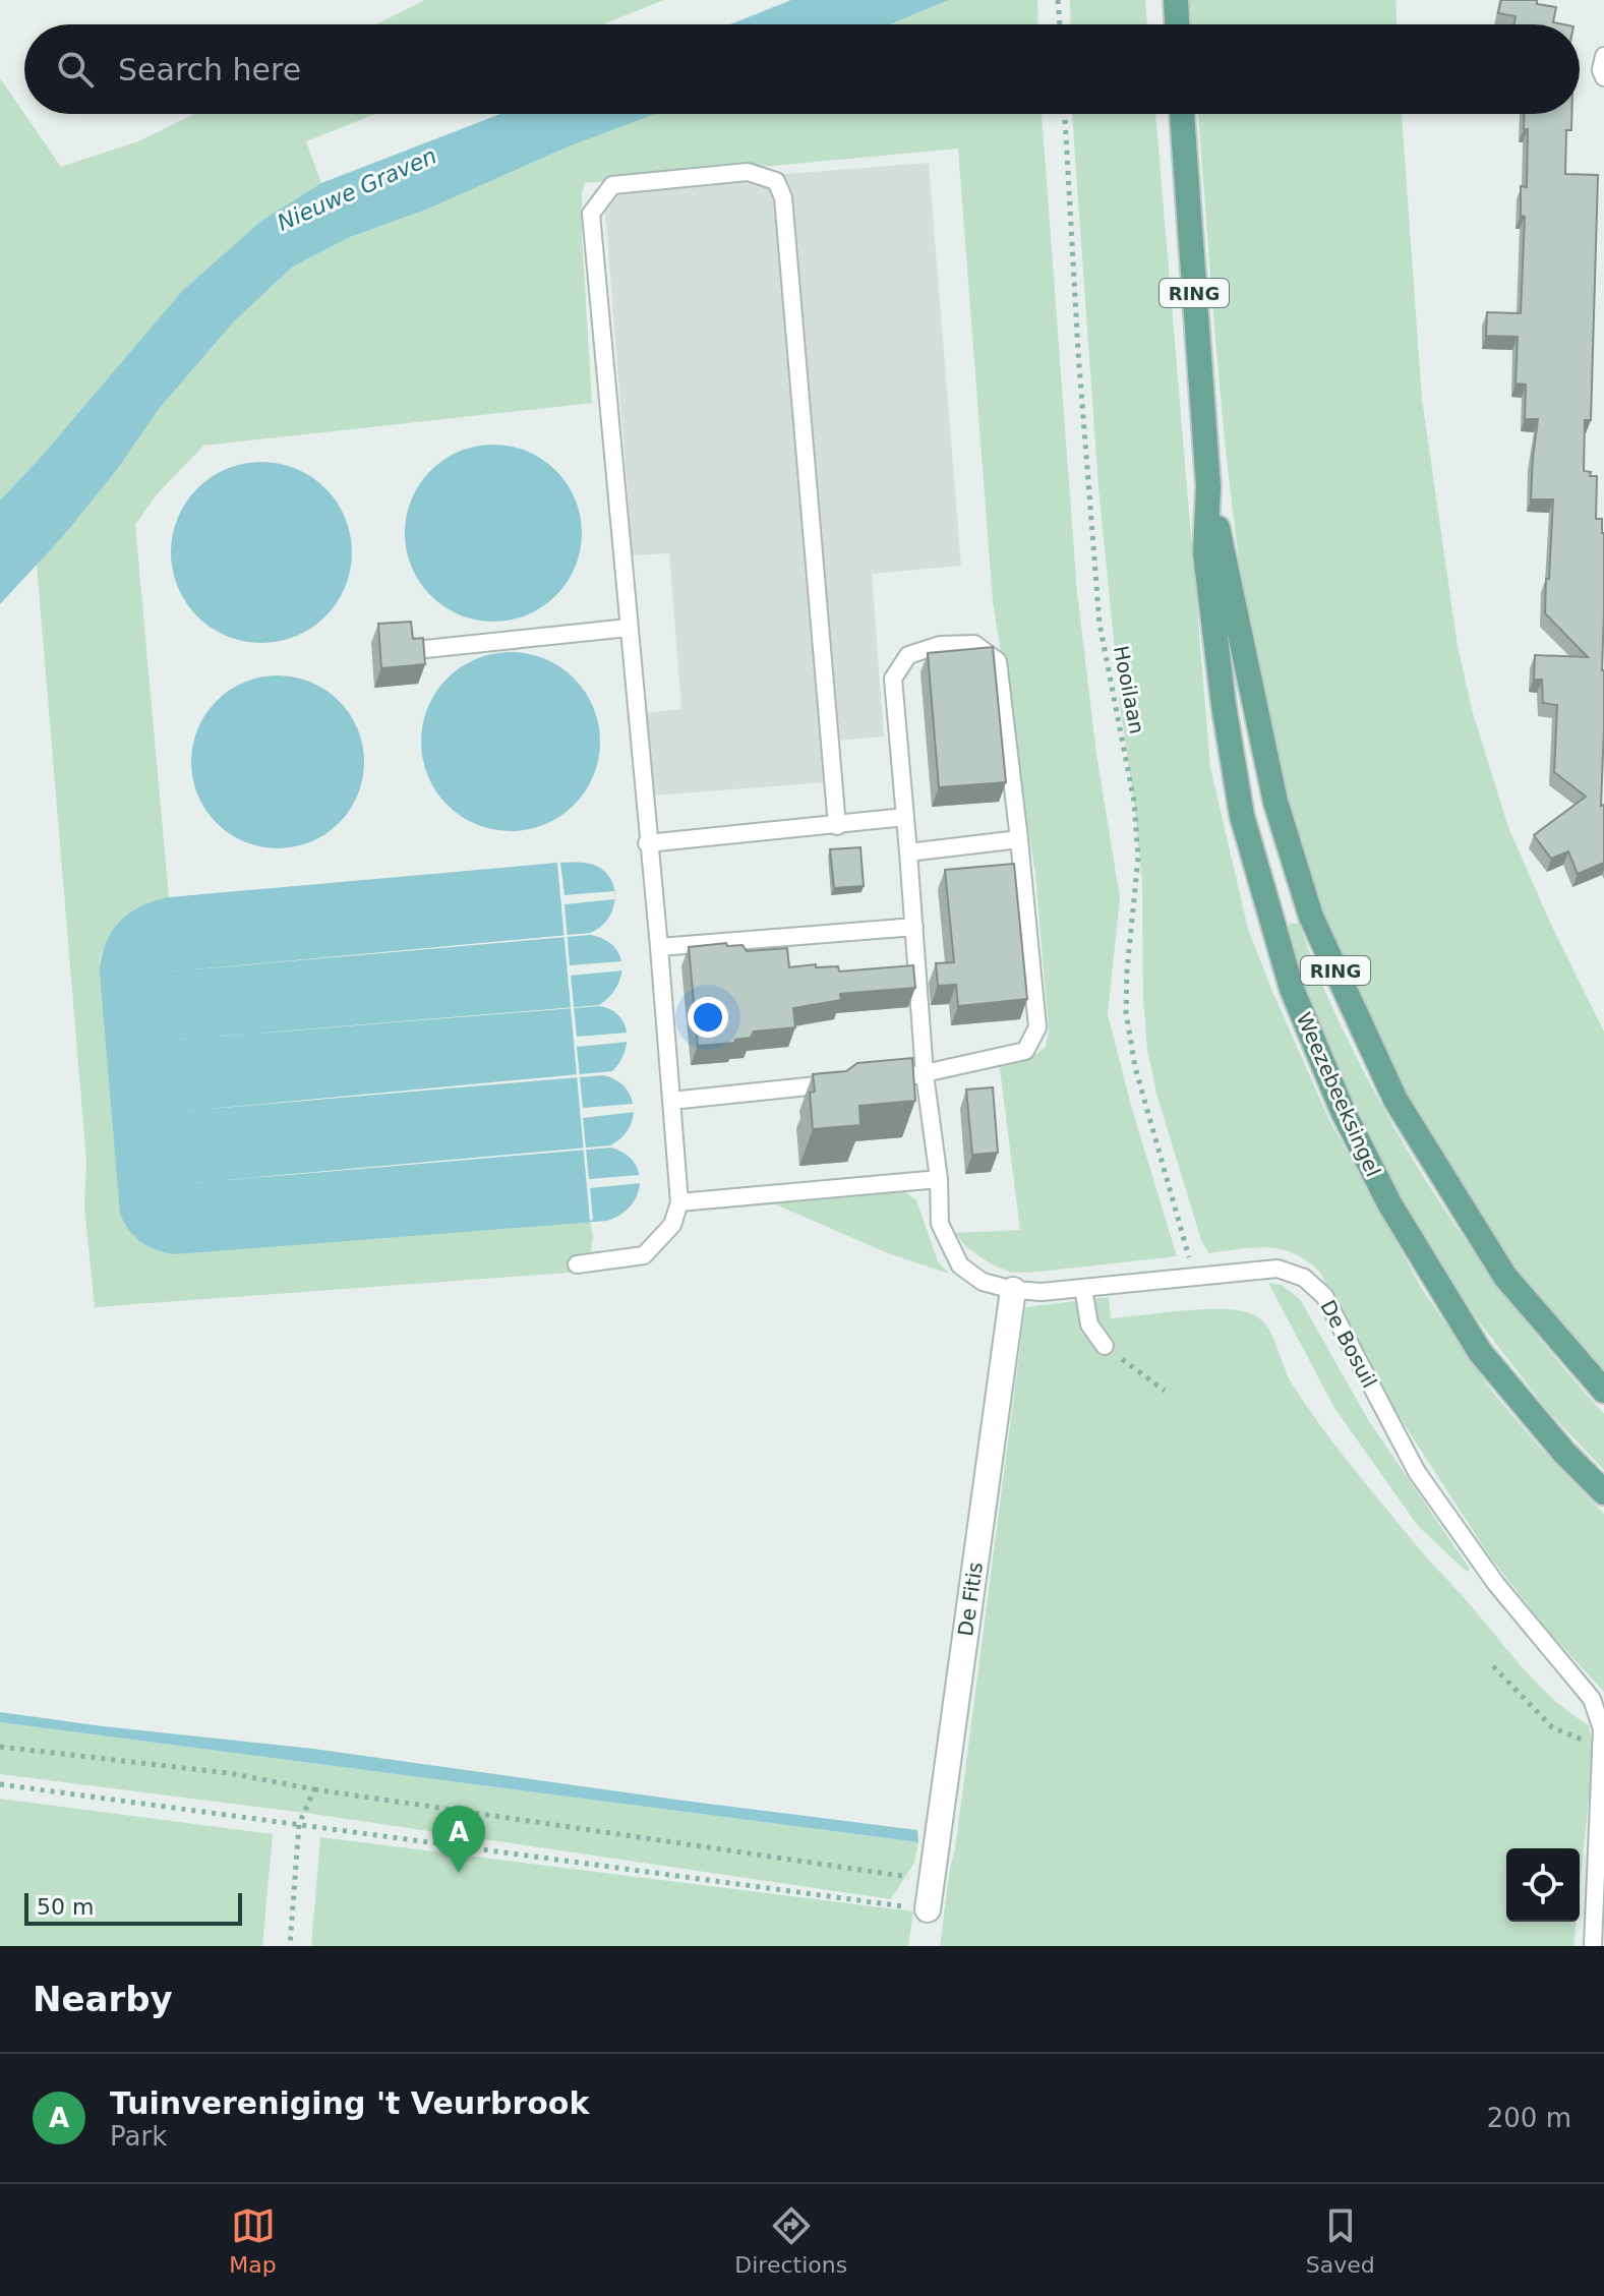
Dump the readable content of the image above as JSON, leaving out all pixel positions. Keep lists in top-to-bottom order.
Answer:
{
  "streets": {
    "main road": ["RING", "Weezebeeksingel"],
    "street": ["De Fitis"],
    "lane": ["De Bosuil"],
    "path": ["Hooilaan"]
  },
  "crossings": [
    ["Hooilaan", "De Bosuil"],
    ["De Bosuil", "De Fitis"]
  ],
  "water": ["Nieuwe Graven"],
  "scale_bar": "50 m",
  "page": {
    "search": "Search here",
    "pins": "A",
    "scale": "50 m",
    "heading": "Nearby",
    "list": [
      {
        "mark": "A",
        "name": "Tuinvereniging 't Veurbrook",
        "note": "Park",
        "value": "200 m"
      }
    ],
    "nav": ["Map", "Directions", "Saved"]
  }
}
